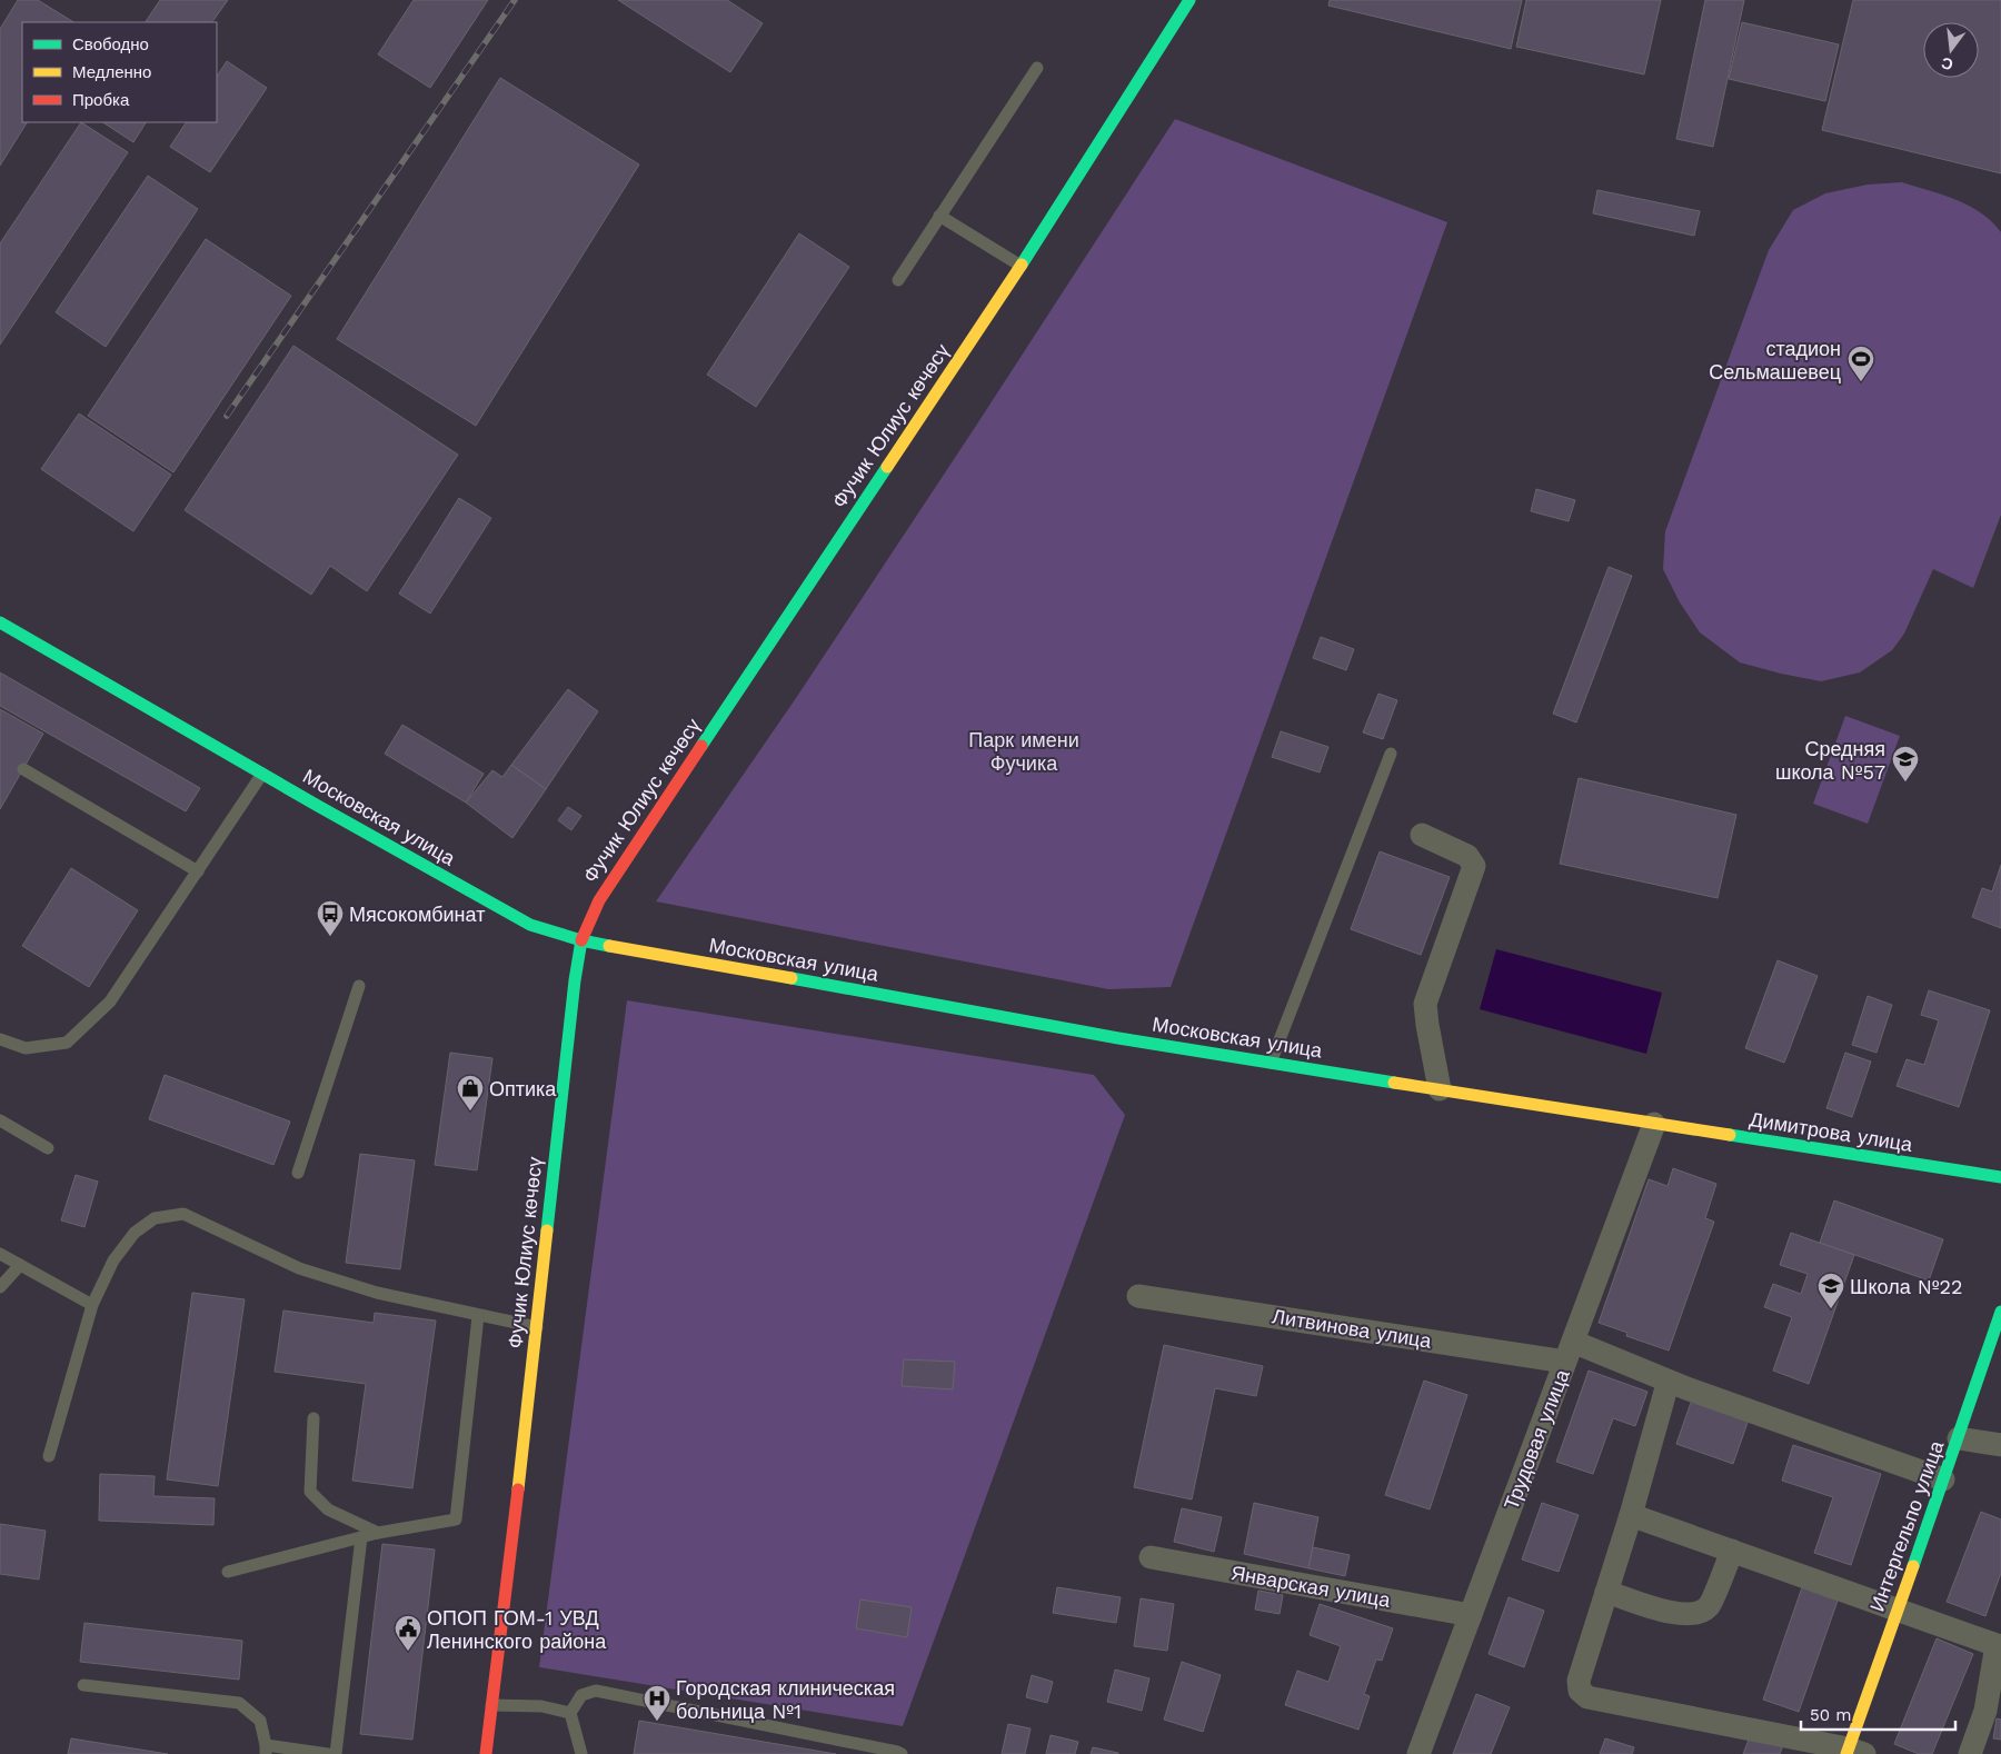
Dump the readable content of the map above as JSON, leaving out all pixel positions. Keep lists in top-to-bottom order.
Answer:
{
  "streets": {
    "main road": [
      "Фучик Юлиус көчөсү",
      "Московская улица",
      "Димитрова улица",
      "Интергельпо улица"
    ],
    "street": ["Литвинова улица", "Трудовая улица", "Январская улица"]
  },
  "crossings": [
    ["Фучик Юлиус көчөсү", "Московская улица"],
    ["Московская улица", "Димитрова улица"],
    ["Московская улица", "Трудовая улица"],
    ["Димитрова улица", "Трудовая улица"],
    ["Литвинова улица", "Трудовая улица"],
    ["Литвинова улица", "Интергельпо улица"],
    ["Трудовая улица", "Январская улица"]
  ],
  "parks": ["Парк имени Фучика"],
  "places": {
    "sports": ["стадион Сельмашевец"],
    "school or university": ["Средняя школа №57", "Школа №22"],
    "bus stop": ["Мясокомбинат"],
    "shop": ["Оптика"],
    "public building": ["ОПОП ГОМ-1 УВД Ленинского района"],
    "hospital": ["Городская клиническая больница №1"]
  },
  "legend": ["Свободно", "Медленно", "Пробка"],
  "scale_bar": "50 m",
  "north": "bottom"
}
